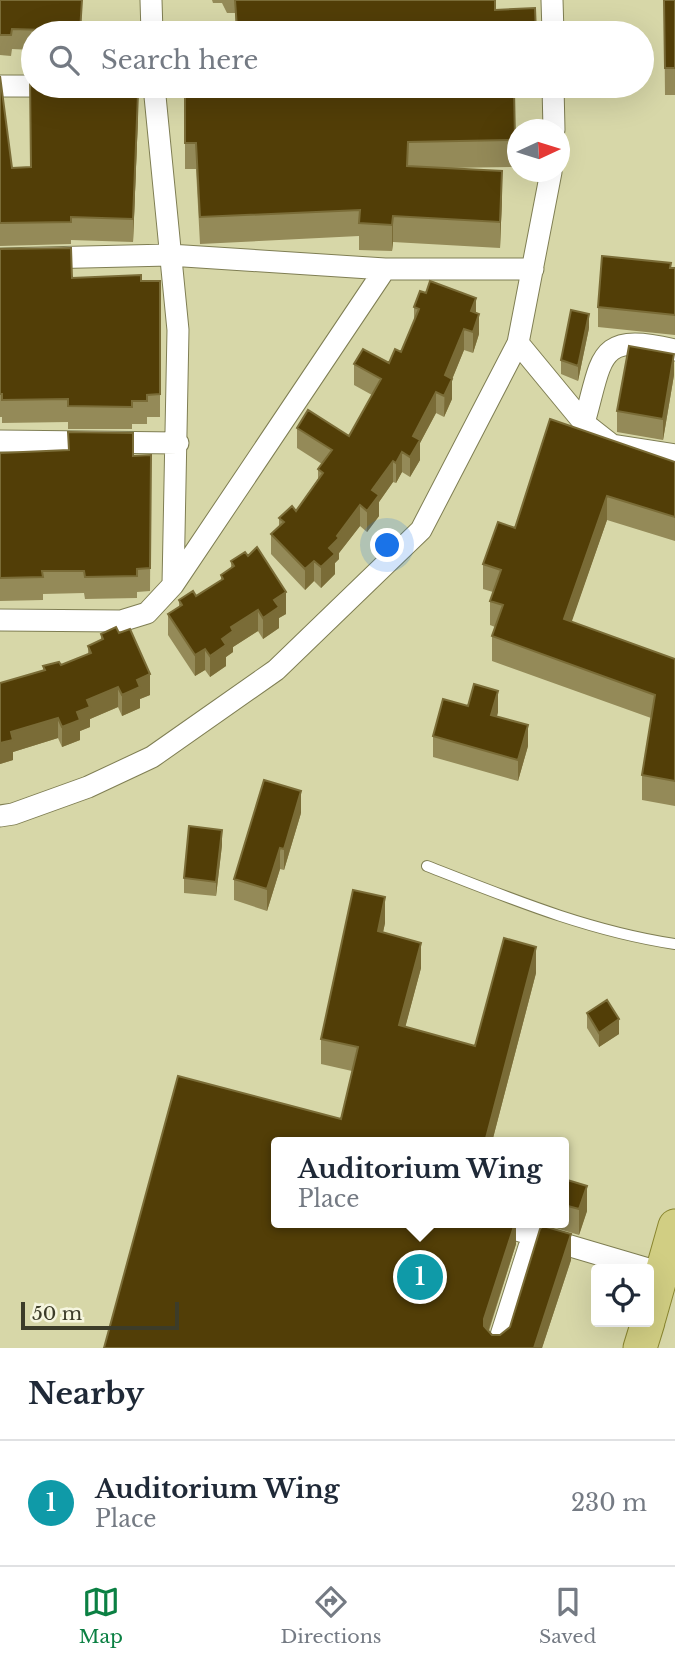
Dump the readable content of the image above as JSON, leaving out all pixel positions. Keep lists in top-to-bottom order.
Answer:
{
  "scale_bar": "50 m",
  "north": "right",
  "page": {
    "search": "Search here",
    "popup": ["Auditorium Wing", "Place"],
    "pins": "1",
    "scale": "50 m",
    "heading": "Nearby",
    "list": [
      {
        "mark": "1",
        "name": "Auditorium Wing",
        "note": "Place",
        "value": "230 m"
      }
    ],
    "nav": ["Map", "Directions", "Saved"]
  }
}
